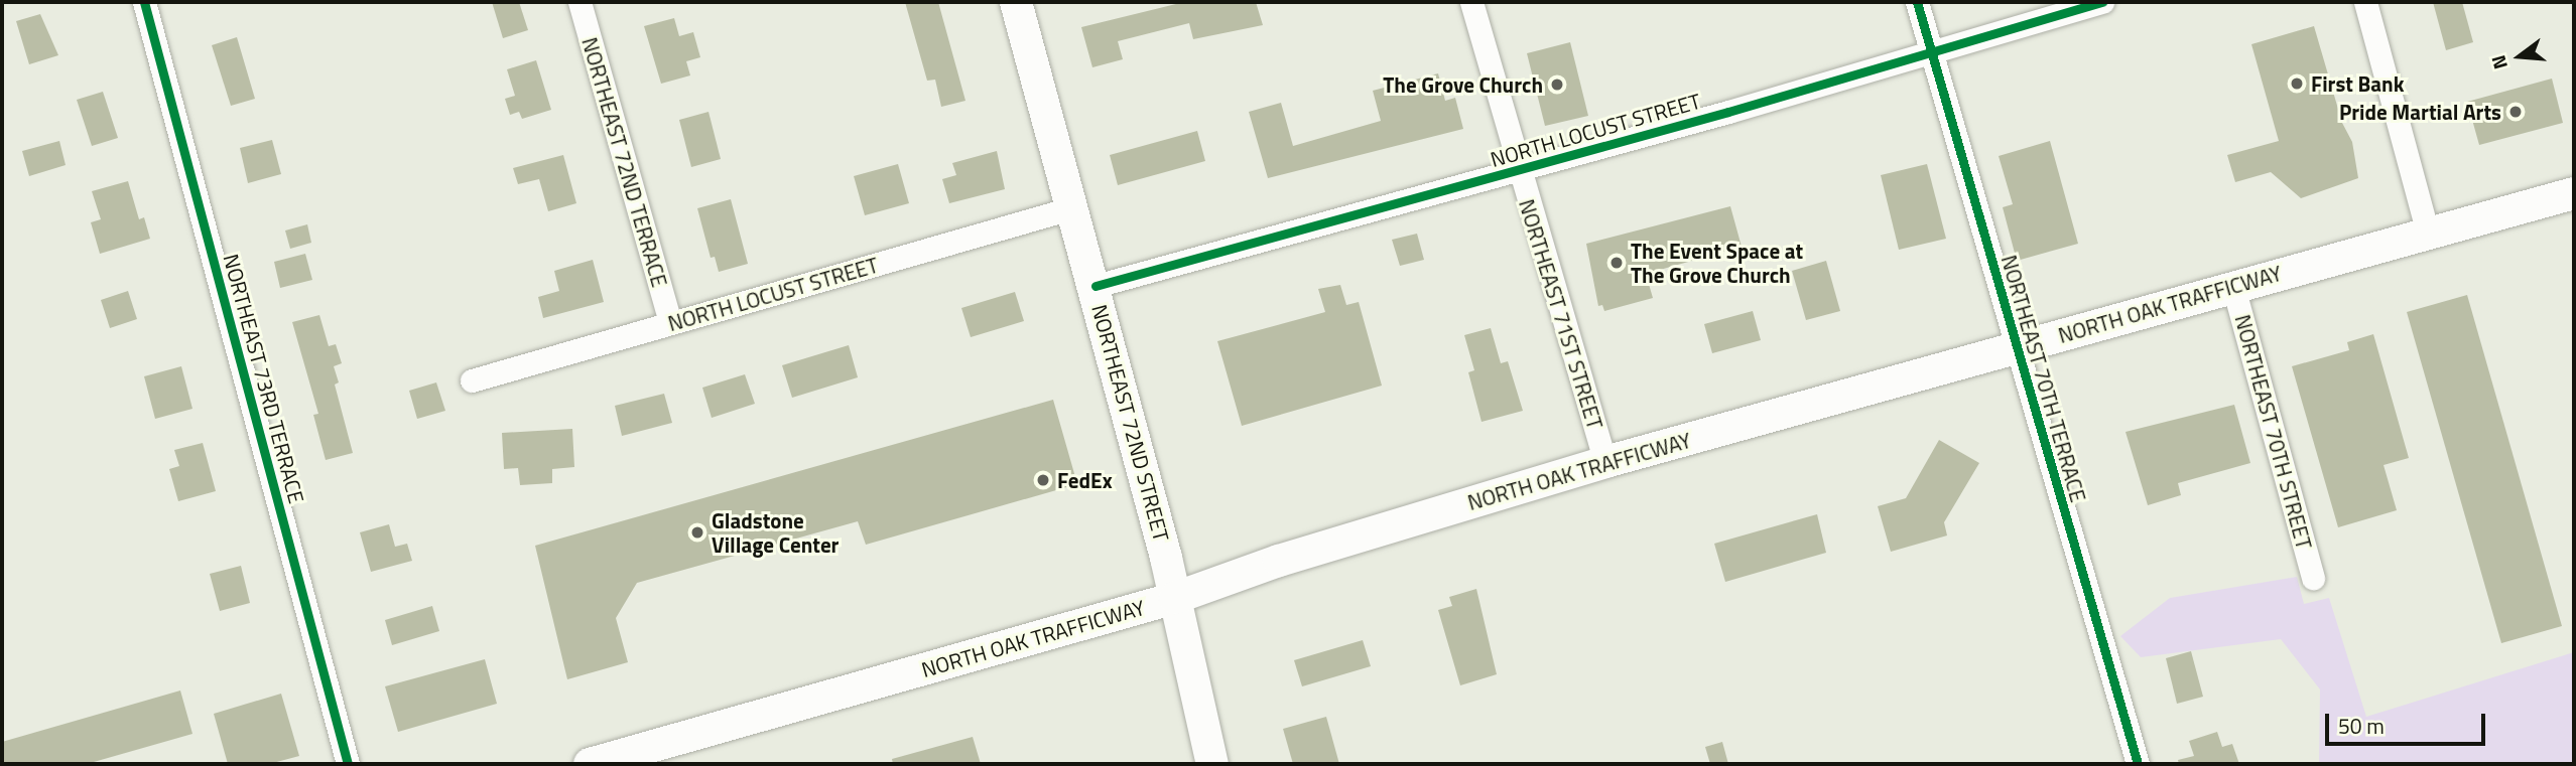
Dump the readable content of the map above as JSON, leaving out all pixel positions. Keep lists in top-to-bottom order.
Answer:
{
  "streets": {
    "main road": ["NORTH OAK TRAFFICWAY", "NORTHEAST 72ND STREET"],
    "street": [
      "NORTH LOCUST STREET",
      "NORTHEAST 72ND TERRACE",
      "NORTHEAST 71ST STREET",
      "NORTHEAST 73RD TERRACE",
      "NORTHEAST 70TH TERRACE",
      "NORTHEAST 70TH STREET"
    ]
  },
  "crossings": [
    ["NORTH LOCUST STREET", "NORTHEAST 72ND TERRACE"],
    ["NORTH LOCUST STREET", "NORTHEAST 71ST STREET"],
    ["NORTH LOCUST STREET", "NORTHEAST 70TH TERRACE"],
    ["NORTH LOCUST STREET", "NORTHEAST 72ND STREET"],
    ["NORTH OAK TRAFFICWAY", "NORTHEAST 71ST STREET"],
    ["NORTH OAK TRAFFICWAY", "NORTHEAST 70TH TERRACE"],
    ["NORTH OAK TRAFFICWAY", "NORTHEAST 72ND STREET"],
    ["NORTH OAK TRAFFICWAY", "NORTHEAST 70TH STREET"]
  ],
  "places": [
    "First Bank",
    "The Grove Church",
    "Pride Martial Arts",
    "The Event Space at The Grove Church",
    "FedEx",
    "Gladstone Village Center"
  ],
  "scale_bar": "50 m",
  "north": "left"
}
